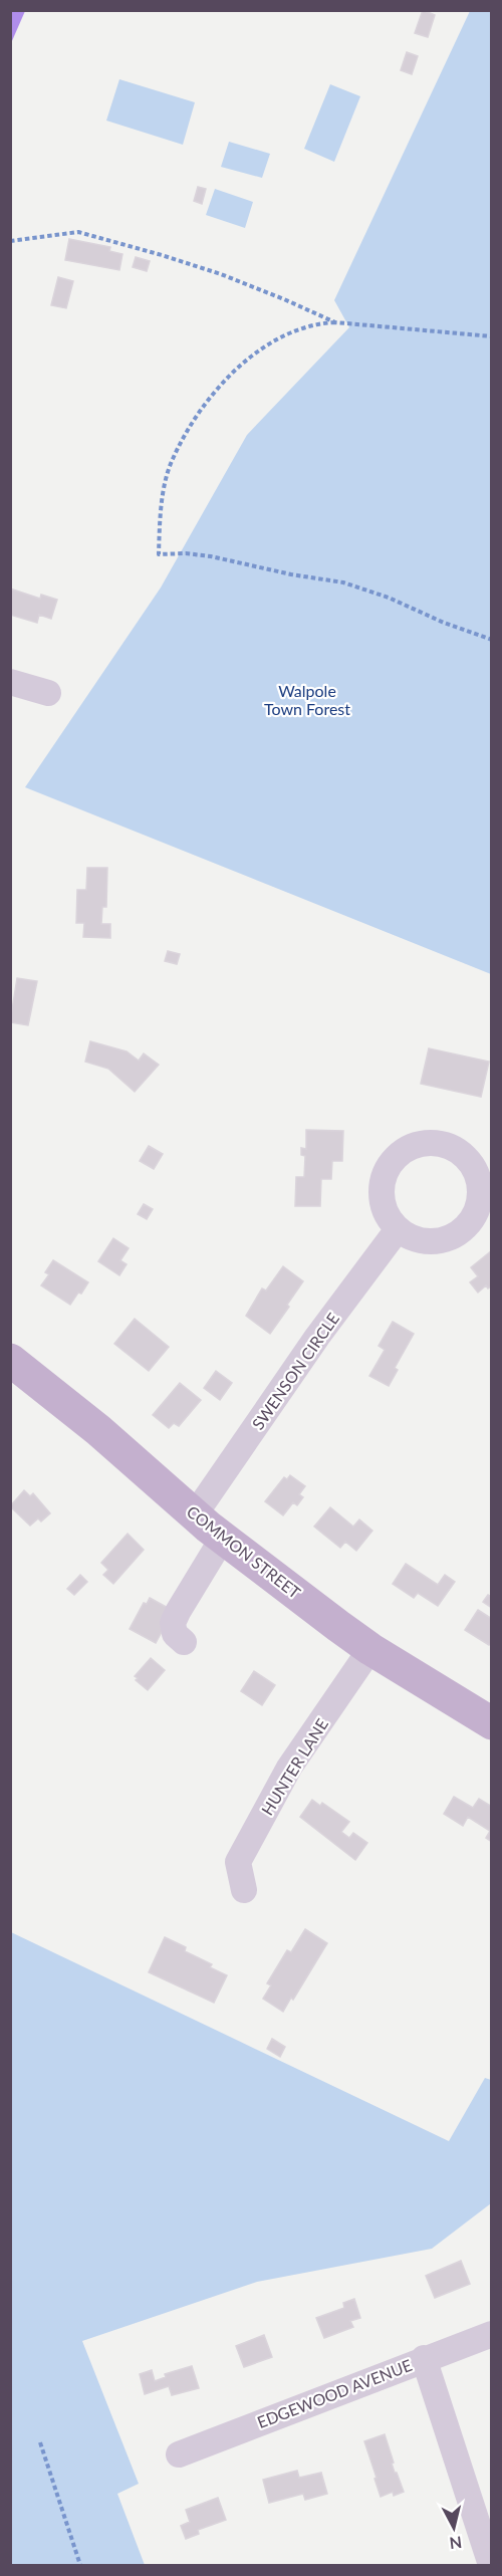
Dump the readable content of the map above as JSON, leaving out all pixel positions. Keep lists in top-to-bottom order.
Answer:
{
  "streets": {
    "main road": ["COMMON STREET"],
    "street": ["SWENSON CIRCLE", "HUNTER LANE", "EDGEWOOD AVENUE"]
  },
  "crossings": [
    ["SWENSON CIRCLE", "COMMON STREET"],
    ["COMMON STREET", "HUNTER LANE"]
  ],
  "parks": ["Walpole Town Forest"],
  "north": "bottom"
}
